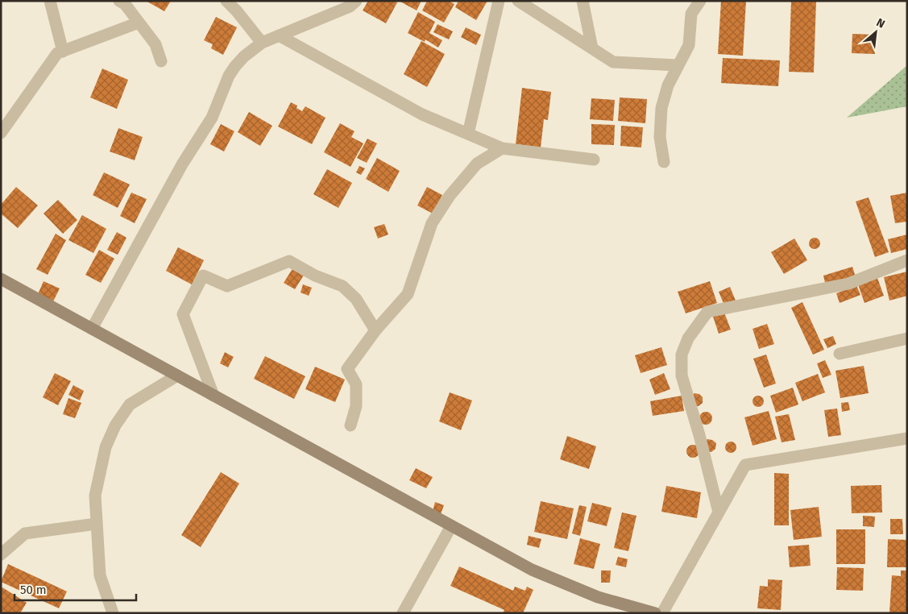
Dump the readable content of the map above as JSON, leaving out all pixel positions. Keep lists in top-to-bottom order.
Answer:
{
  "scale_bar": "50 m",
  "north": "top right"
}
